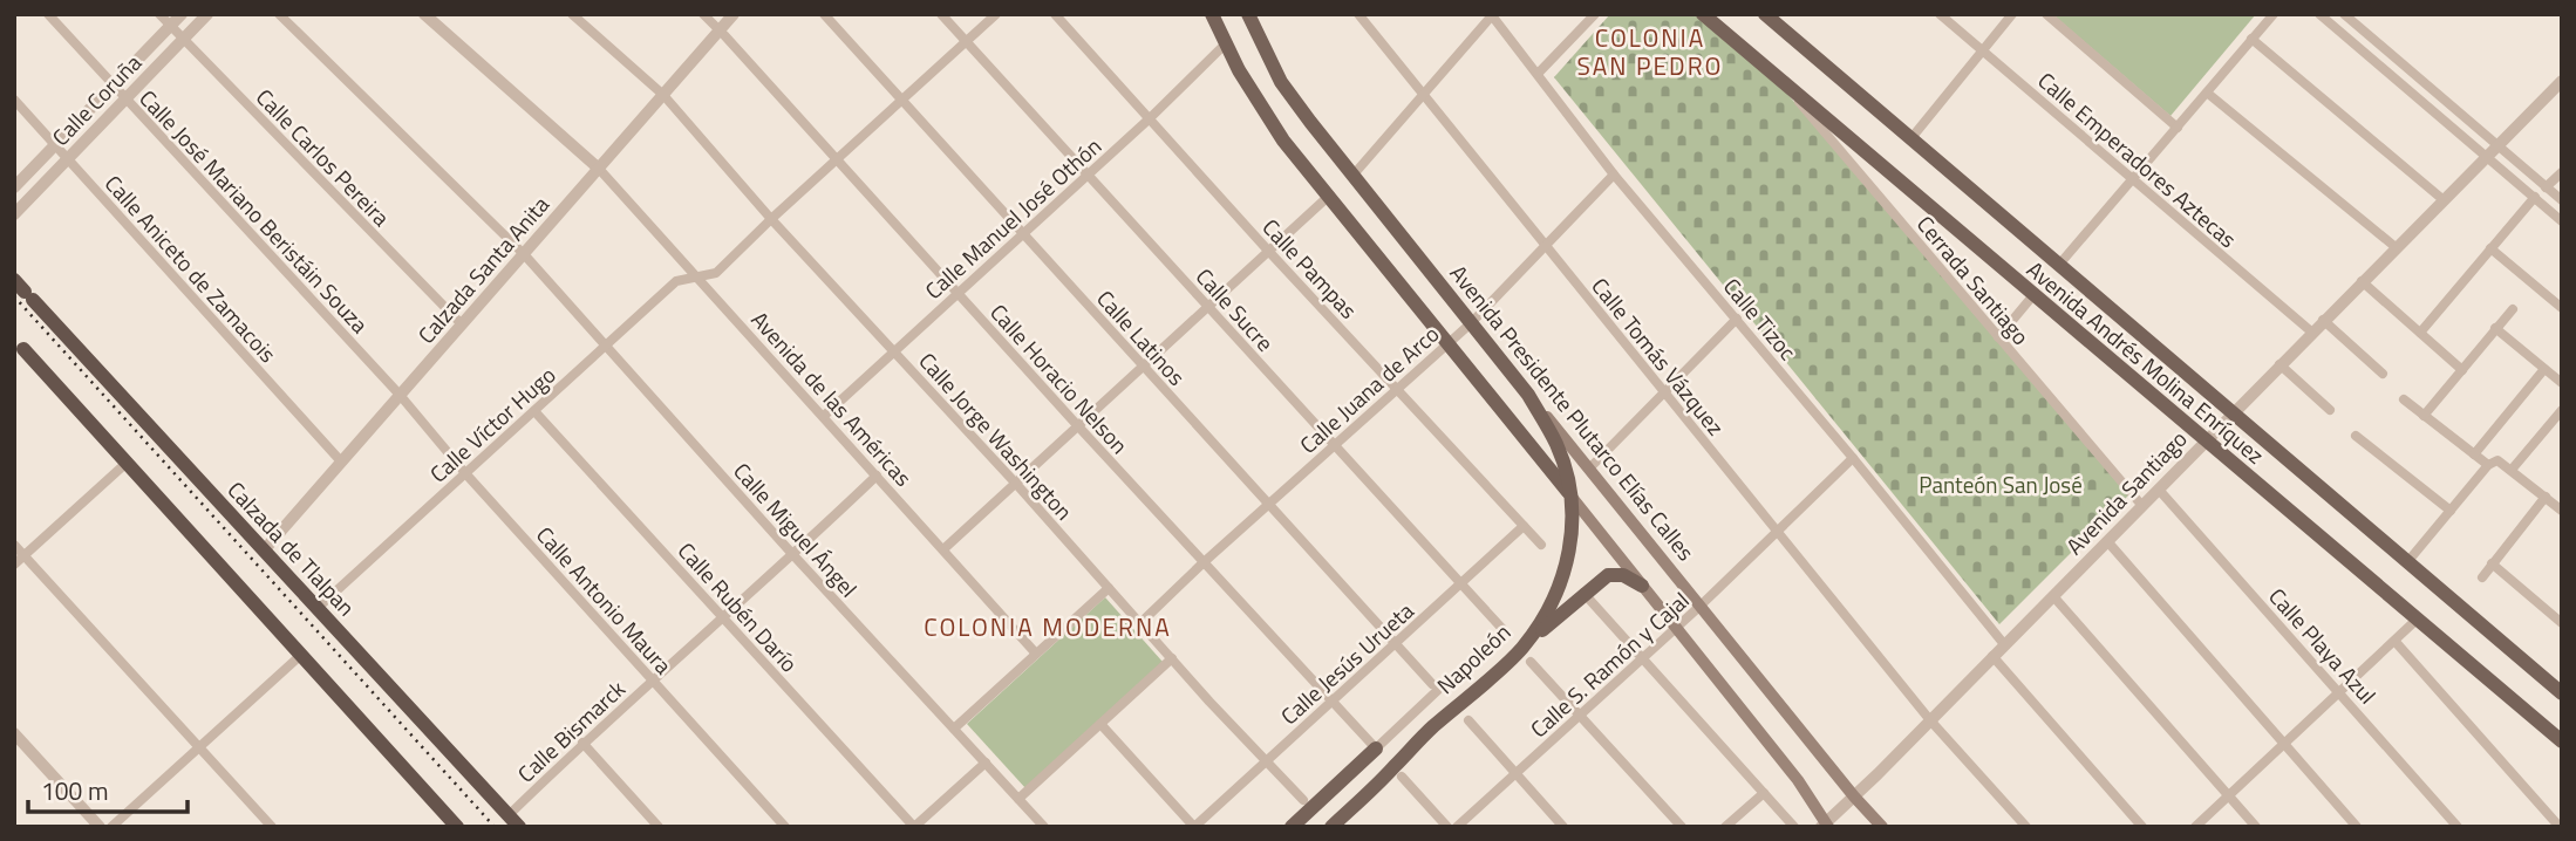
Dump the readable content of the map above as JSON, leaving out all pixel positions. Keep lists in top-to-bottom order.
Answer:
{
  "streets": {
    "highway": ["Calzada de Tlalpan"],
    "main road": ["Avenida Andrés Molina Enríquez", "Avenida Presidente Plutarco Elías Calles", "Napoleón"],
    "street": [
      "Calle Coruña",
      "Calle Carlos Pereira",
      "Calle Emperadores Aztecas",
      "Calle José Mariano Beristáin Souza",
      "Calle Manuel José Othón",
      "Calle Aniceto de Zamacois",
      "Calle Pampas",
      "Calzada Santa Anita",
      "Cerrada Santiago",
      "Calle Sucre",
      "Calle Tizoc",
      "Calle Latinos",
      "Calle Tomás Vázquez",
      "Calle Horacio Nelson",
      "Calle Juana de Arco",
      "Avenida de las Américas",
      "Calle Víctor Hugo",
      "Calle Jorge Washington",
      "Avenida Santiago",
      "Calle Miguel Ángel",
      "Calle Antonio Maura",
      "Calle Rubén Darío",
      "Calle Playa Azul",
      "Calle Jesús Urueta",
      "Calle S. Ramón y Cajal",
      "Calle Bismarck"
    ]
  },
  "crossings": [
    ["Calle Coruña", "Calle Carlos Pereira"],
    ["Calle Coruña", "Calle José Mariano Beristáin Souza"],
    ["Calle Coruña", "Calle Aniceto de Zamacois"],
    ["Calle Carlos Pereira", "Calzada Santa Anita"],
    ["Calle Emperadores Aztecas", "Avenida Santiago"],
    ["Calle José Mariano Beristáin Souza", "Calzada Santa Anita"],
    ["Calle José Mariano Beristáin Souza", "Calle Antonio Maura"],
    ["Calle Manuel José Othón", "Calle Pampas"],
    ["Calle Manuel José Othón", "Calle Sucre"],
    ["Calle Manuel José Othón", "Calle Latinos"],
    ["Calle Manuel José Othón", "Calle Horacio Nelson"],
    ["Calle Manuel José Othón", "Avenida de las Américas"],
    ["Calle Manuel José Othón", "Calle Jorge Washington"],
    ["Calle Aniceto de Zamacois", "Calzada Santa Anita"],
    ["Calle Pampas", "Calle Juana de Arco"],
    ["Calle Pampas", "Calle Jesús Urueta"],
    ["Calzada Santa Anita", "Calle Horacio Nelson"],
    ["Calzada Santa Anita", "Avenida de las Américas"],
    ["Calzada Santa Anita", "Calle Jorge Washington"],
    ["Calzada Santa Anita", "Calle Miguel Ángel"],
    ["Calzada Santa Anita", "Calzada de Tlalpan"],
    ["Calzada Santa Anita", "Calle Antonio Maura"],
    ["Cerrada Santiago", "Avenida Andrés Molina Enríquez"],
    ["Cerrada Santiago", "Avenida Santiago"],
    ["Calle Sucre", "Calle Juana de Arco"],
    ["Calle Sucre", "Calle Víctor Hugo"],
    ["Calle Sucre", "Calle Jesús Urueta"],
    ["Calle Tizoc", "Calle Juana de Arco"],
    ["Calle Tizoc", "Avenida Santiago"],
    ["Calle Tizoc", "Calle S. Ramón y Cajal"],
    ["Calle Latinos", "Calle Juana de Arco"],
    ["Calle Latinos", "Calle Víctor Hugo"],
    ["Calle Latinos", "Napoleón"],
    ["Calle Latinos", "Calle Jesús Urueta"],
    ["Calle Tomás Vázquez", "Calle Juana de Arco"],
    ["Calle Tomás Vázquez", "Avenida Santiago"],
    ["Calle Tomás Vázquez", "Calle S. Ramón y Cajal"],
    ["Avenida Andrés Molina Enríquez", "Avenida Santiago"],
    ["Calle Horacio Nelson", "Calle Juana de Arco"],
    ["Calle Horacio Nelson", "Calle Víctor Hugo"],
    ["Calle Horacio Nelson", "Napoleón"],
    ["Calle Horacio Nelson", "Calle Jesús Urueta"],
    ["Calle Juana de Arco", "Avenida Presidente Plutarco Elías Calles"],
    ["Calle Juana de Arco", "Calle Jorge Washington"],
    ["Avenida de las Américas", "Calle Víctor Hugo"],
    ["Avenida de las Américas", "Calle Bismarck"],
    ["Avenida Presidente Plutarco Elías Calles", "Avenida Santiago"],
    ["Avenida Presidente Plutarco Elías Calles", "Napoleón"],
    ["Avenida Presidente Plutarco Elías Calles", "Calle S. Ramón y Cajal"],
    ["Calle Víctor Hugo", "Calle Jorge Washington"],
    ["Calle Víctor Hugo", "Calle Miguel Ángel"],
    ["Calle Víctor Hugo", "Calzada de Tlalpan"],
    ["Calle Víctor Hugo", "Calle Antonio Maura"],
    ["Calle Víctor Hugo", "Calle Rubén Darío"],
    ["Calle Jorge Washington", "Calle Jesús Urueta"],
    ["Avenida Santiago", "Calle Playa Azul"],
    ["Calle Miguel Ángel", "Calle Bismarck"],
    ["Calzada de Tlalpan", "Calle Bismarck"],
    ["Calle Antonio Maura", "Calle Bismarck"],
    ["Calle Rubén Darío", "Calle Bismarck"]
  ],
  "districts": ["COLONIA SAN PEDRO", "COLONIA MODERNA"],
  "parks": ["Panteón San José"],
  "scale_bar": "100 m"
}
